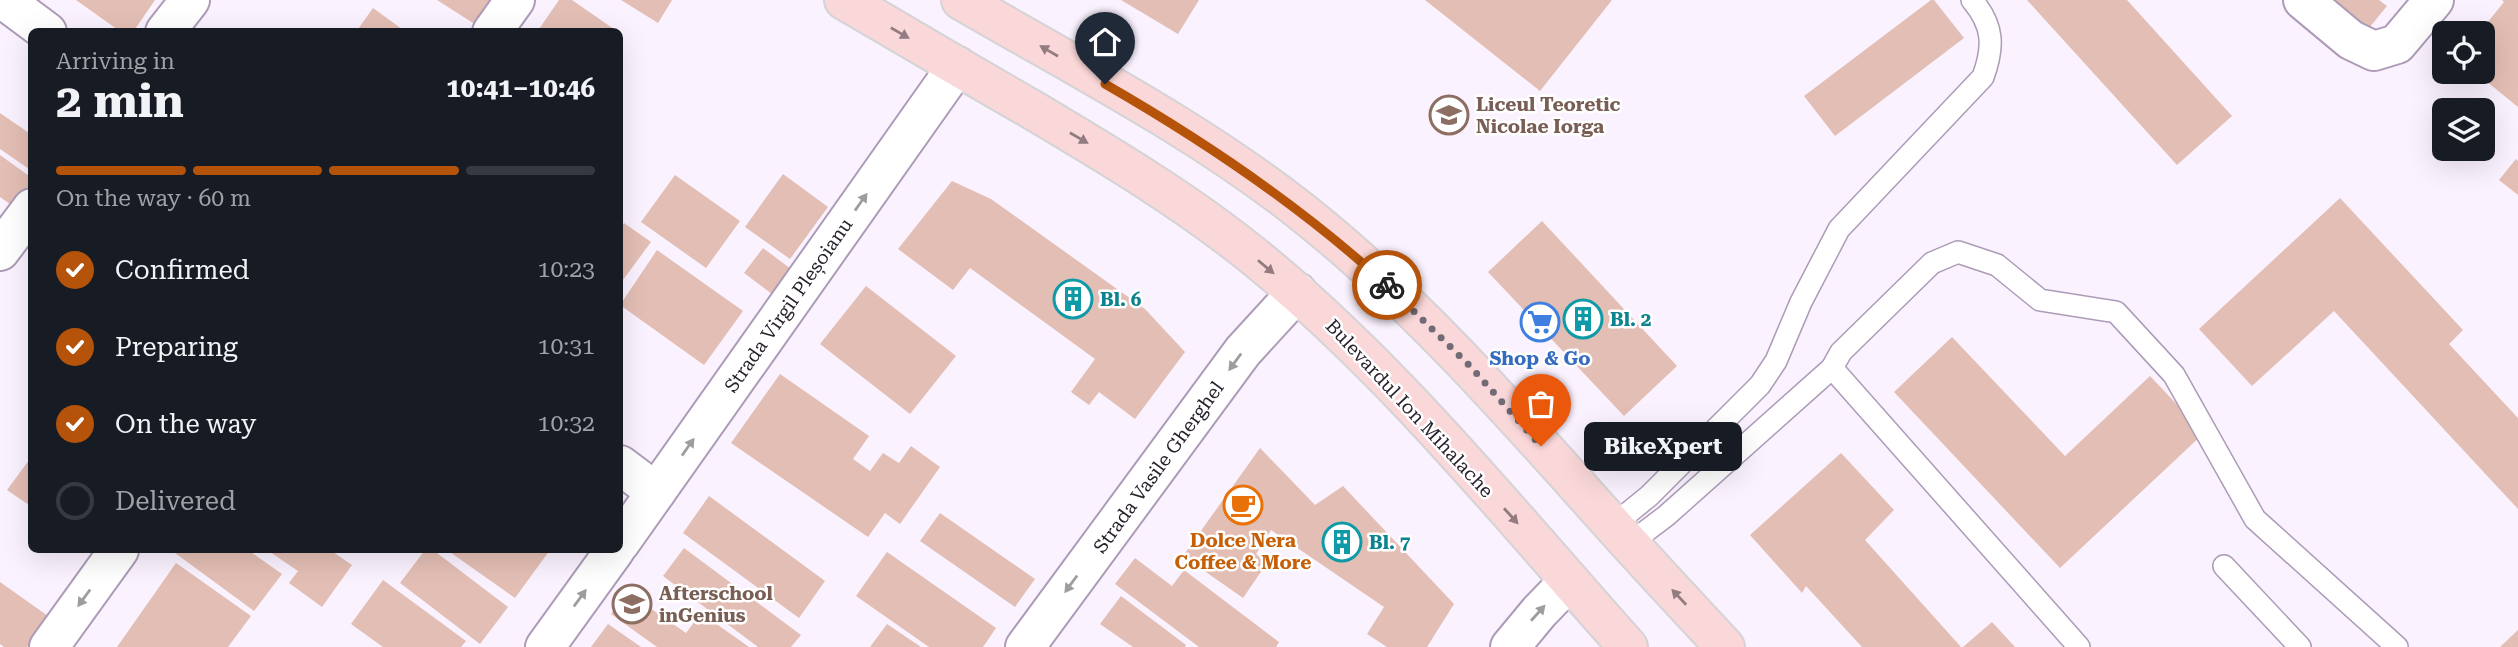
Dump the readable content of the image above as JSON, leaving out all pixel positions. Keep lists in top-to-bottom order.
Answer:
{
  "streets": {
    "main road": ["Bulevardul Ion Mihalache"],
    "street": ["Strada Virgil Pleșoianu", "Strada Vasile Gherghel"]
  },
  "crossings": [
    ["Strada Virgil Pleșoianu", "Bulevardul Ion Mihalache"],
    ["Bulevardul Ion Mihalache", "Strada Vasile Gherghel"]
  ],
  "one_way": ["Strada Virgil Pleșoianu", "Strada Vasile Gherghel"],
  "places": {
    "school or university": ["Liceul Teoretic Nicolae Iorga", "Afterschool inGenius"],
    "building": ["Bl. 6", "Bl. 2", "Bl. 7"],
    "supermarket": ["Shop & Go"],
    "other": ["BikeXpert"],
    "cafe": ["Dolce Nera Coffee & More"]
  },
  "page": {
    "heading": ["2 min", "Arriving in", "10:41–10:46"],
    "bar": "On the way · 60 m",
    "list": [
      ["Confirmed", "10:23"],
      ["Preparing", "10:31"],
      ["On the way", "10:32"],
      "Delivered"
    ],
    "bubble": "BikeXpert"
  }
}
